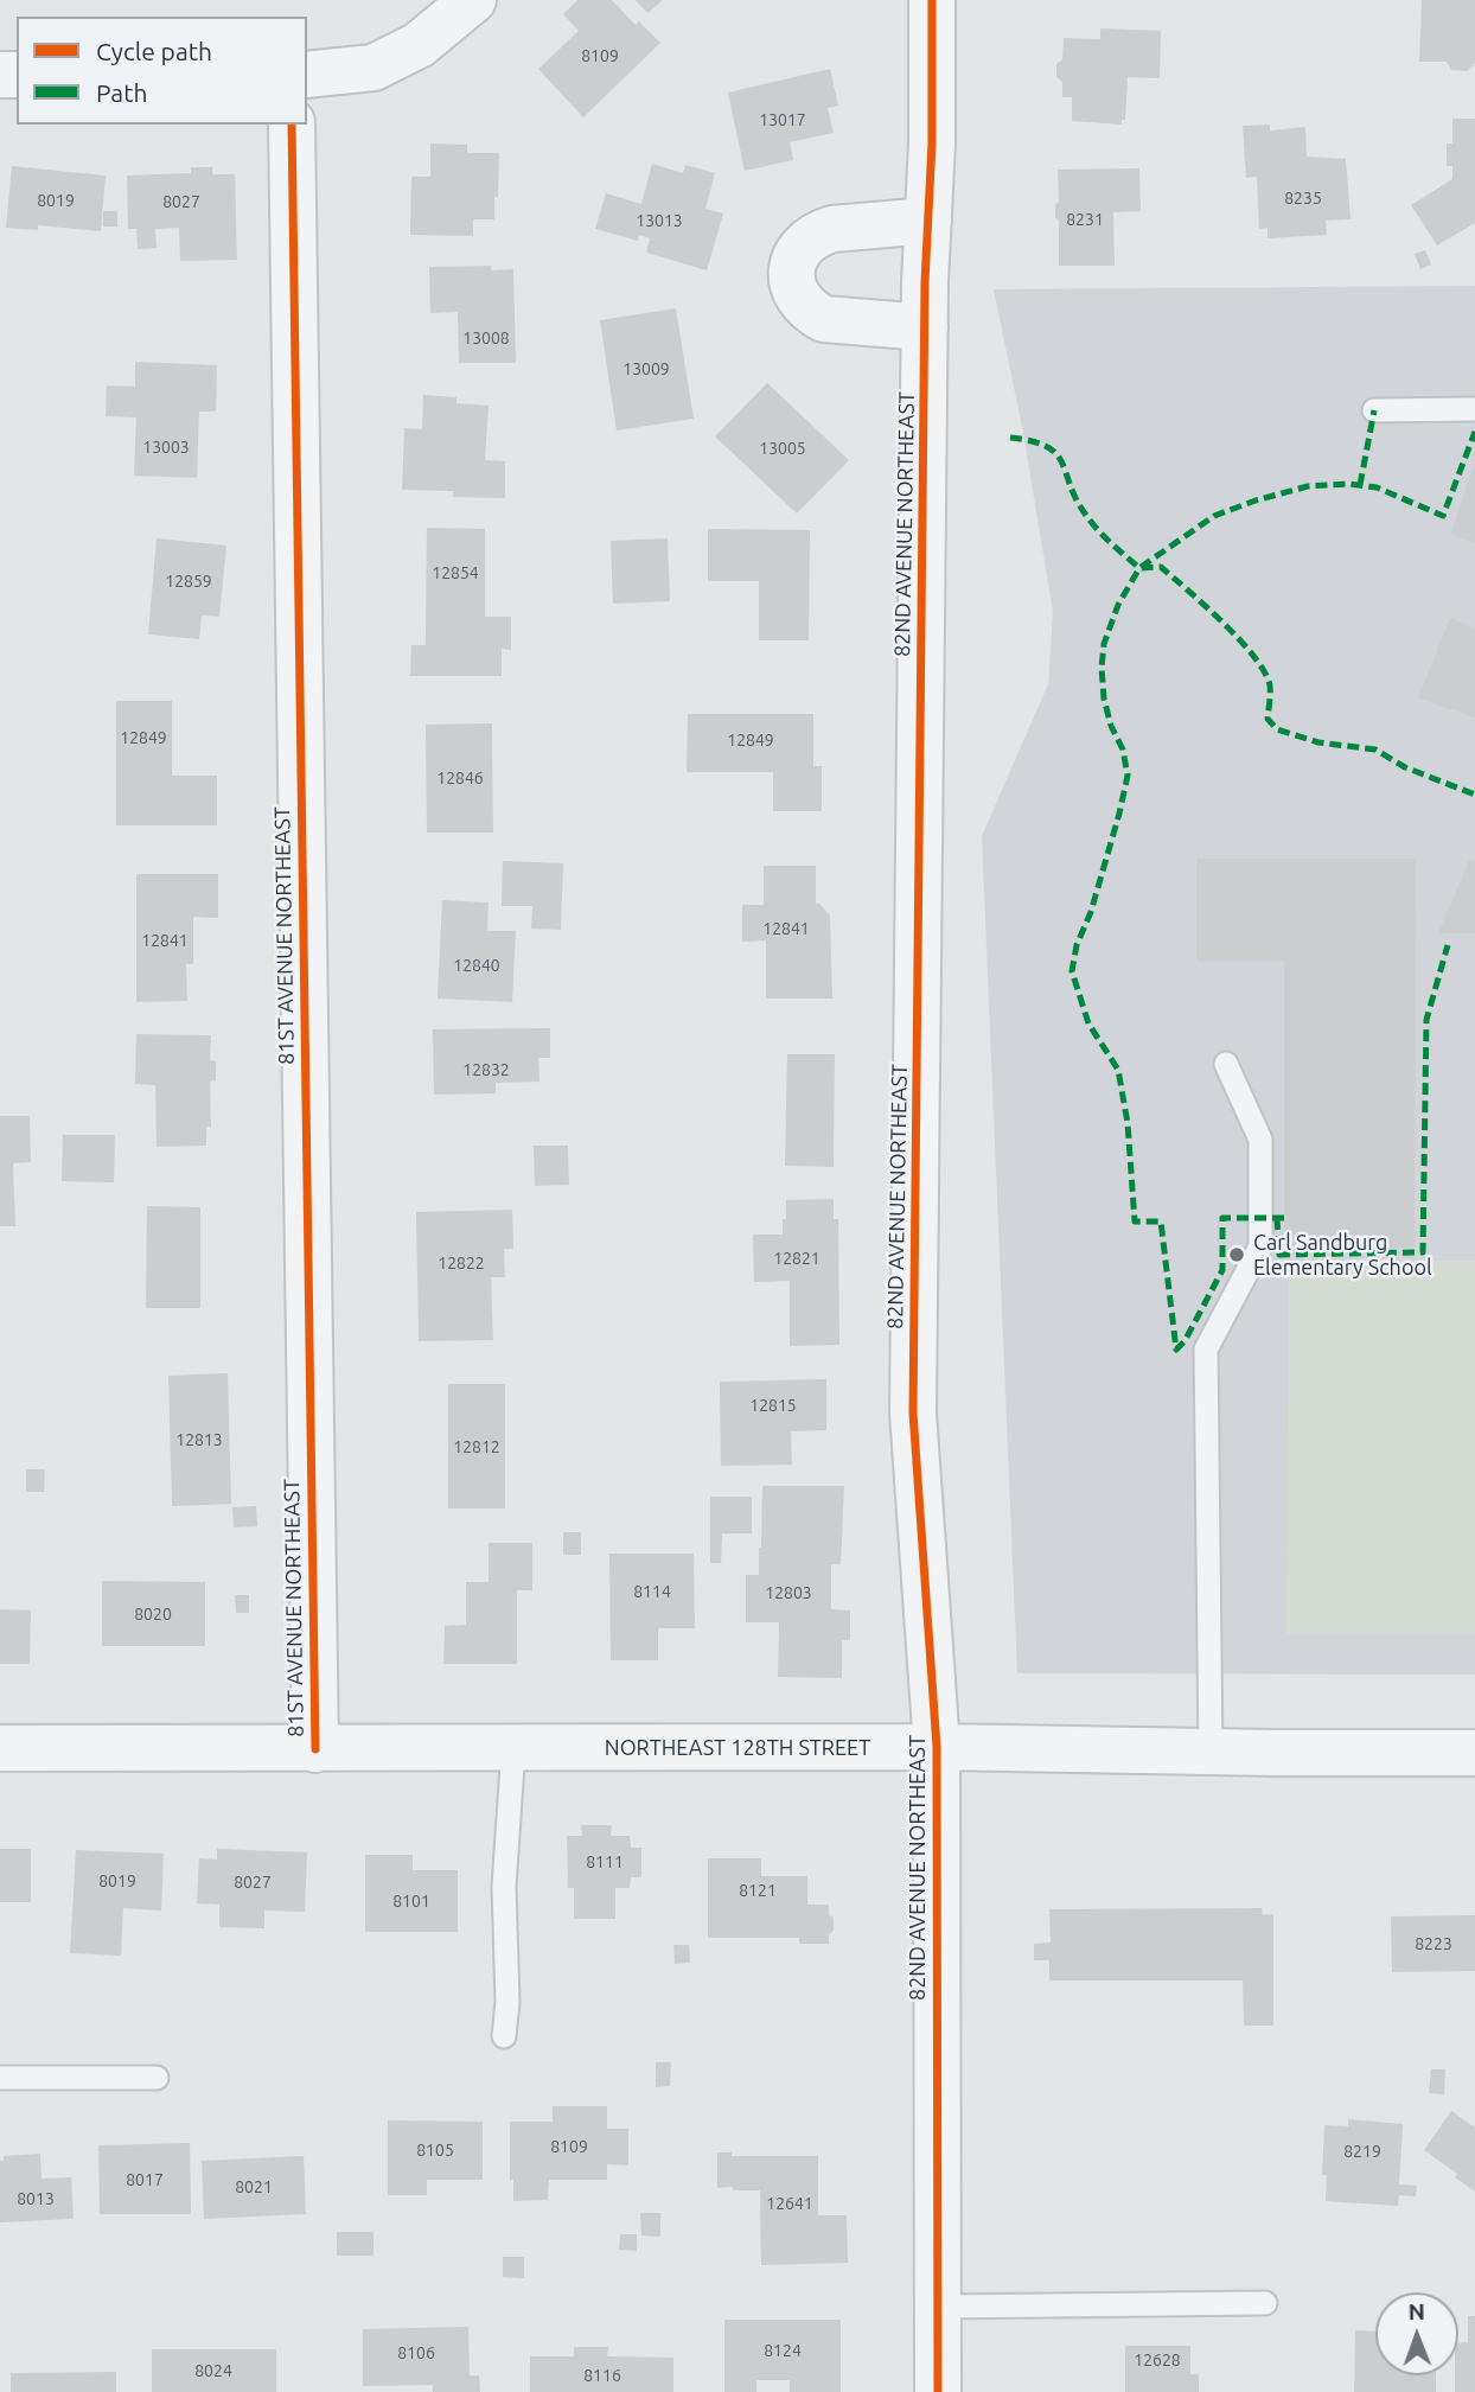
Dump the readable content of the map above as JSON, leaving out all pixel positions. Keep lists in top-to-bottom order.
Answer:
{
  "streets": {
    "street": ["82ND AVENUE NORTHEAST", "81ST AVENUE NORTHEAST", "NORTHEAST 128TH STREET"]
  },
  "crossings": [
    ["82ND AVENUE NORTHEAST", "NORTHEAST 128TH STREET"],
    ["81ST AVENUE NORTHEAST", "NORTHEAST 128TH STREET"]
  ],
  "places": ["Carl Sandburg Elementary School"],
  "house_numbers": [
    "8109",
    "13017",
    "8235",
    "8019",
    "8027",
    "8231",
    "13013",
    "13008",
    "13009",
    "13003",
    "13005",
    "12854",
    "12859",
    "12849",
    "12849",
    "12846",
    "12841",
    "12841",
    "12840",
    "12832",
    "12821",
    "12822",
    "12815",
    "12813",
    "12812",
    "8114",
    "12803",
    "8020",
    "8111",
    "8019",
    "8027",
    "8121",
    "8101",
    "8223",
    "8109",
    "8105",
    "8219",
    "8017",
    "8021",
    "8013",
    "12641",
    "8124",
    "8106",
    "12628",
    "8024",
    "8116"
  ],
  "legend": ["Cycle path", "Path"],
  "north": "top"
}
